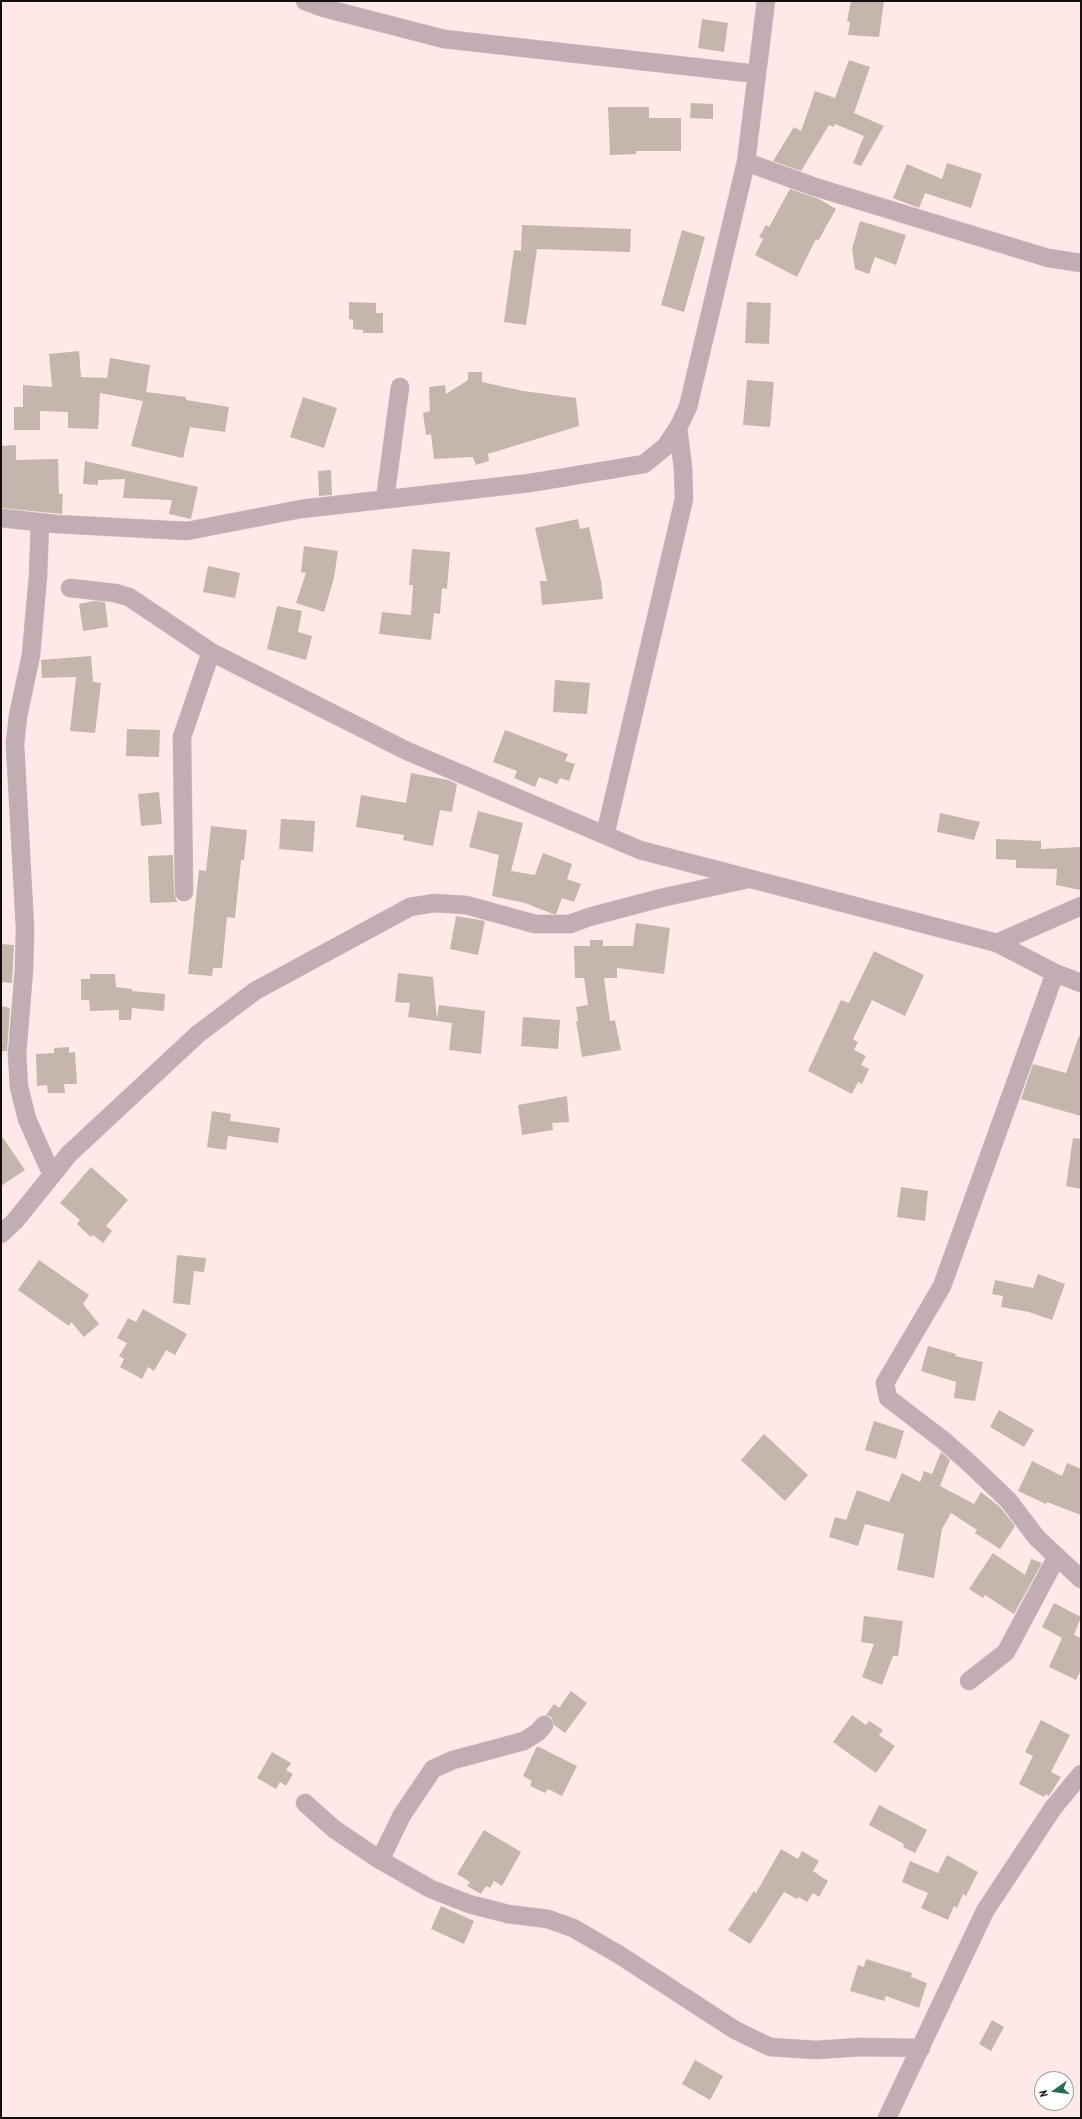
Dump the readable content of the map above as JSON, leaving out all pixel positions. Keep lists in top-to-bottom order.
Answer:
{
  "north": "left"
}
